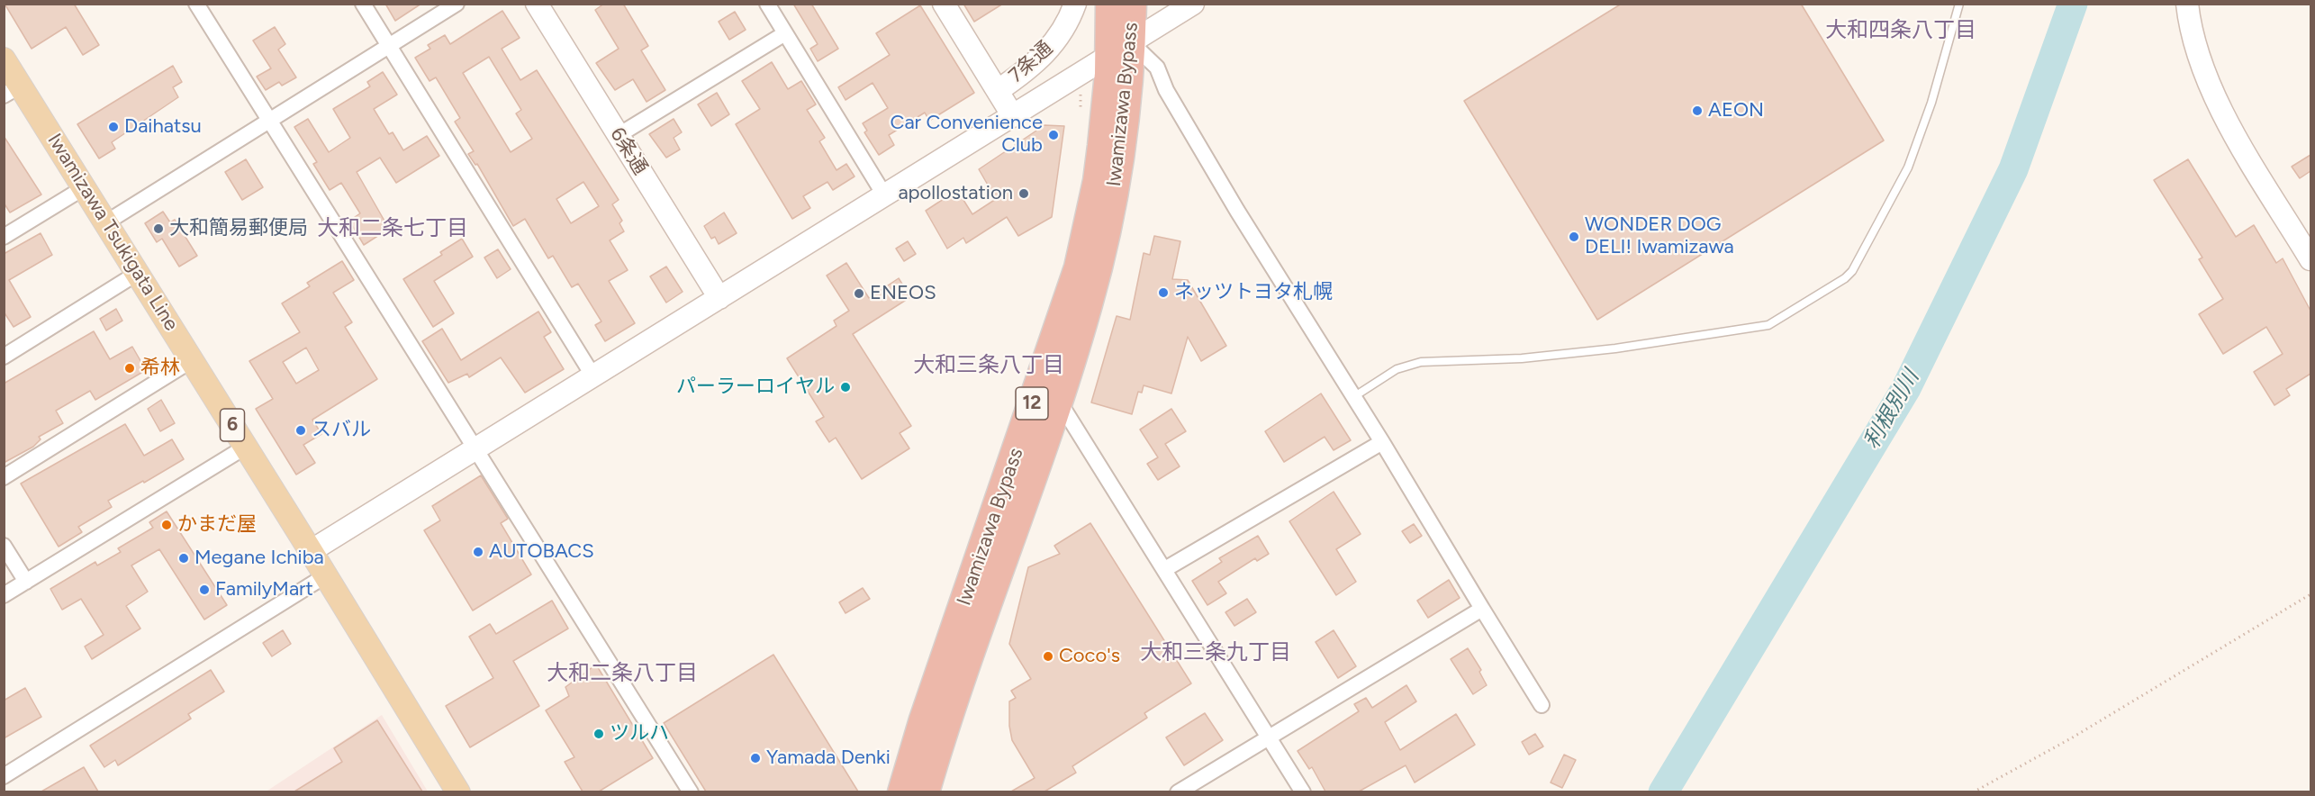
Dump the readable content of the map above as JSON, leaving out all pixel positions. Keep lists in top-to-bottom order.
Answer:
{
  "streets": {
    "highway": ["Iwamizawa Bypass", "12"],
    "main road": ["Iwamizawa Tsukigata Line", "6"],
    "street": ["7条通", "6条通"]
  },
  "districts": [
    "大和四条八丁目",
    "大和二条七丁目",
    "大和三条八丁目",
    "大和三条九丁目",
    "大和二条八丁目"
  ],
  "water": ["利根別川"],
  "places": [
    "AEON",
    "Daihatsu",
    "Car Convenience Club",
    "apollostation",
    "大和簡易郵便局",
    "WONDER DOG DELI! Iwamizawa",
    "ネッツトヨタ札幌",
    "ENEOS",
    "希林",
    "パーラーロイヤル",
    "スバル",
    "かまだ屋",
    "AUTOBACS",
    "Megane Ichiba",
    "FamilyMart",
    "Coco's",
    "ツルハ",
    "Yamada Denki"
  ]
}
